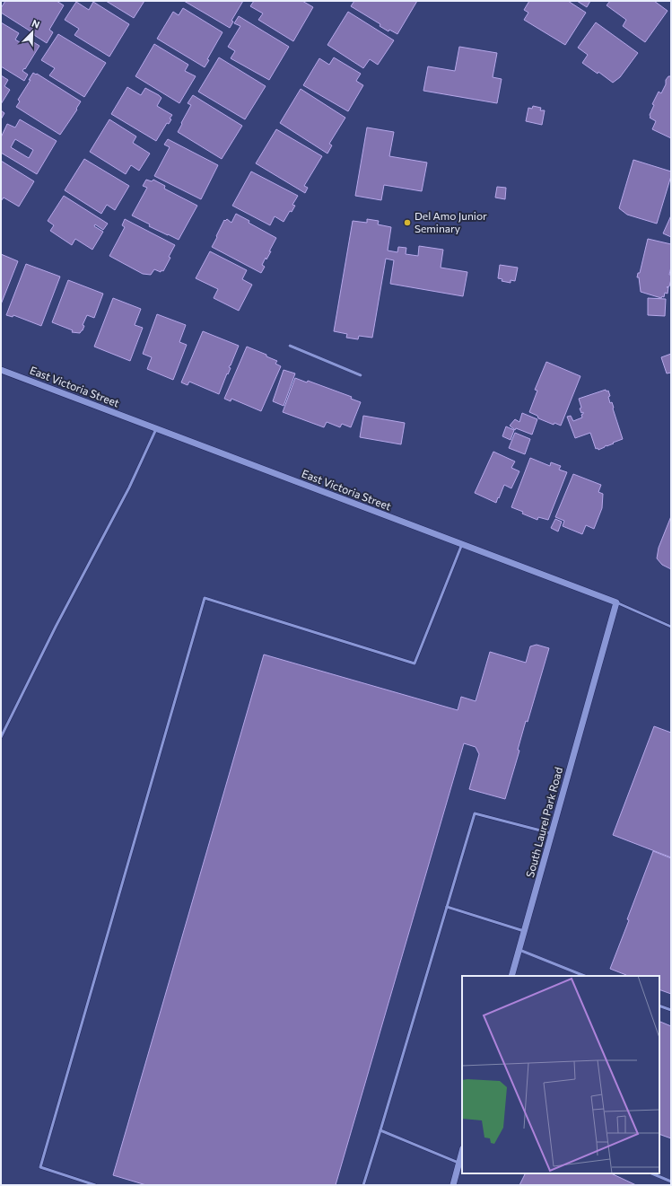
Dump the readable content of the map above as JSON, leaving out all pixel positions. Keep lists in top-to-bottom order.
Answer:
{
  "streets": {
    "street": ["East Victoria Street", "South Laurel Park Road"]
  },
  "crossings": [
    ["East Victoria Street", "South Laurel Park Road"]
  ],
  "places": ["Del Amo Junior Seminary"],
  "north": "top right"
}
